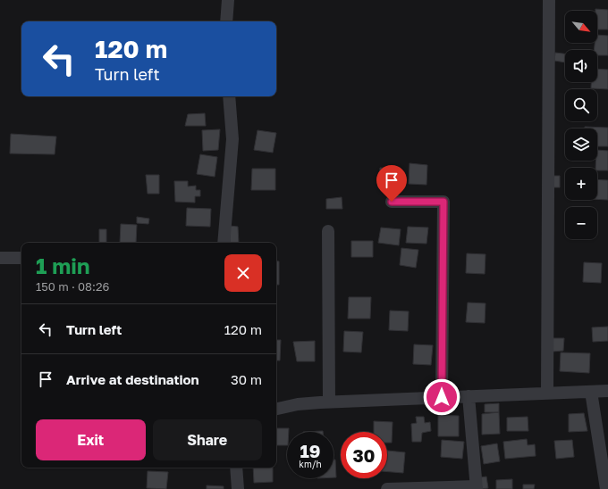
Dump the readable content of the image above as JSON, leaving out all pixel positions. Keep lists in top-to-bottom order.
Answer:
{
  "north": "bottom right",
  "page": {
    "map_buttons": ["+", "−"],
    "turn": ["120 m", "Turn left"],
    "heading": ["1 min", "150 m · 08:26"],
    "list": [
      {
        "name": "Turn left",
        "value": "120 m"
      },
      {
        "name": "Arrive at destination",
        "value": "30 m"
      }
    ],
    "buttons": ["Exit", "Share"],
    "speed": "19 km/h",
    "limit": "30"
  }
}
